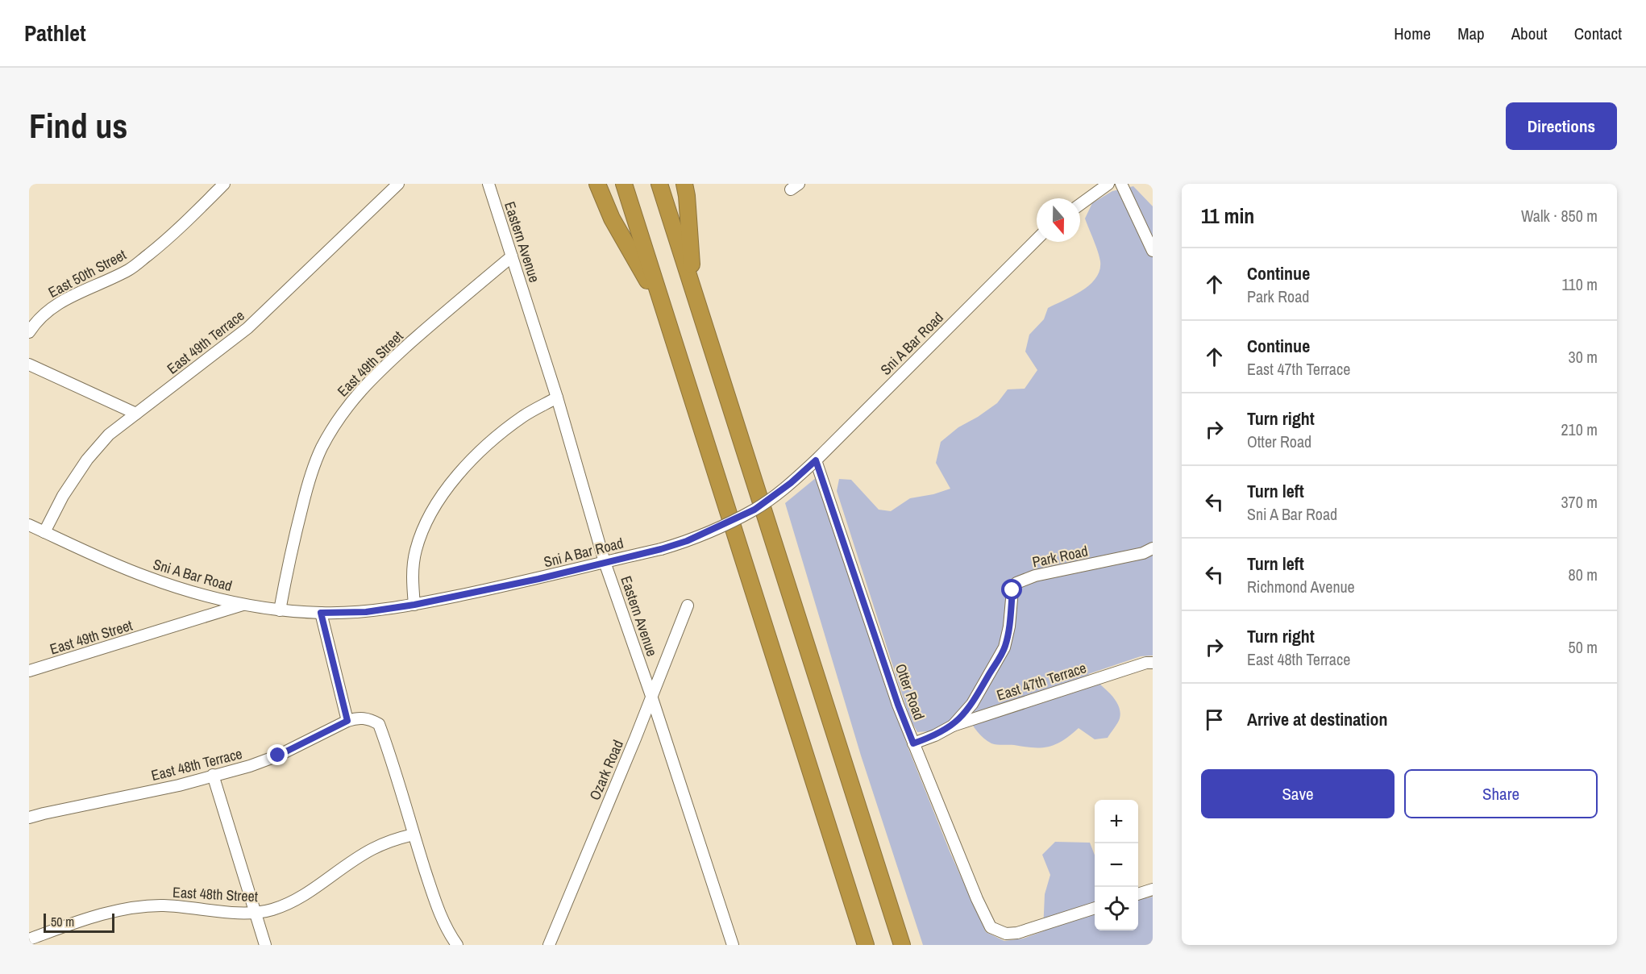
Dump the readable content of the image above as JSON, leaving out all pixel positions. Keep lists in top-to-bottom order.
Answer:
{
  "streets": {
    "street": [
      "Eastern Avenue",
      "East 50th Street",
      "East 49th Terrace",
      "Sni A Bar Road",
      "East 49th Street",
      "Park Road",
      "East 47th Terrace",
      "Otter Road",
      "East 48th Terrace",
      "Ozark Road",
      "East 48th Street"
    ]
  },
  "crossings": [
    ["Eastern Avenue", "Sni A Bar Road"],
    ["Eastern Avenue", "East 49th Street"],
    ["Eastern Avenue", "Ozark Road"],
    ["East 49th Terrace", "Sni A Bar Road"],
    ["Sni A Bar Road", "East 49th Street"],
    ["Sni A Bar Road", "Otter Road"],
    ["Park Road", "East 47th Terrace"],
    ["East 47th Terrace", "Otter Road"],
    ["East 48th Terrace", "East 48th Street"]
  ],
  "scale_bar": "50 m",
  "north": "bottom",
  "page": {
    "header": "Pathlet",
    "nav": [
      "Home",
      "Map",
      "About",
      "Contact"
    ],
    "buttons": [
      "Directions",
      ["Save", "Share"]
    ],
    "title": "Find us",
    "heading": ["11 min", "Walk · 850 m"],
    "list": [
      ["Continue", "Park Road", "110 m"],
      ["Continue", "East 47th Terrace", "30 m"],
      ["Turn right", "Otter Road", "210 m"],
      ["Turn left", "Sni A Bar Road", "370 m"],
      ["Turn left", "Richmond Avenue", "80 m"],
      ["Turn right", "East 48th Terrace", "50 m"],
      "Arrive at destination"
    ],
    "map_buttons": ["+", "−"],
    "scale": "50 m"
  }
}
